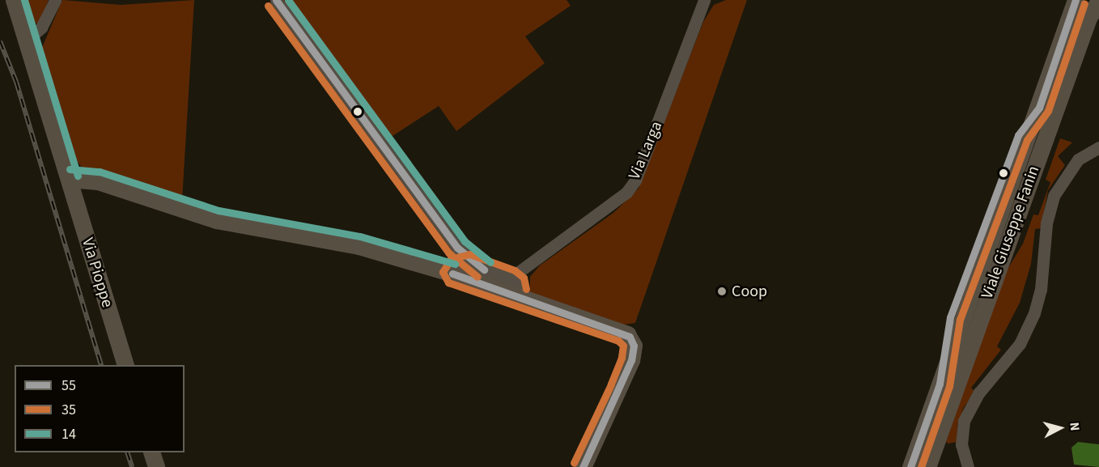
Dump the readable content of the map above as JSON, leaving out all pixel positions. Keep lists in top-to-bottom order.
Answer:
{
  "streets": {
    "street": ["Via Larga", "Viale Giuseppe Fanin", "Via Pioppe"]
  },
  "places": ["Coop"],
  "lines": ["transit line 55", "transit line 14", "transit line 35"],
  "legend": ["55", "35", "14"],
  "north": "right"
}
